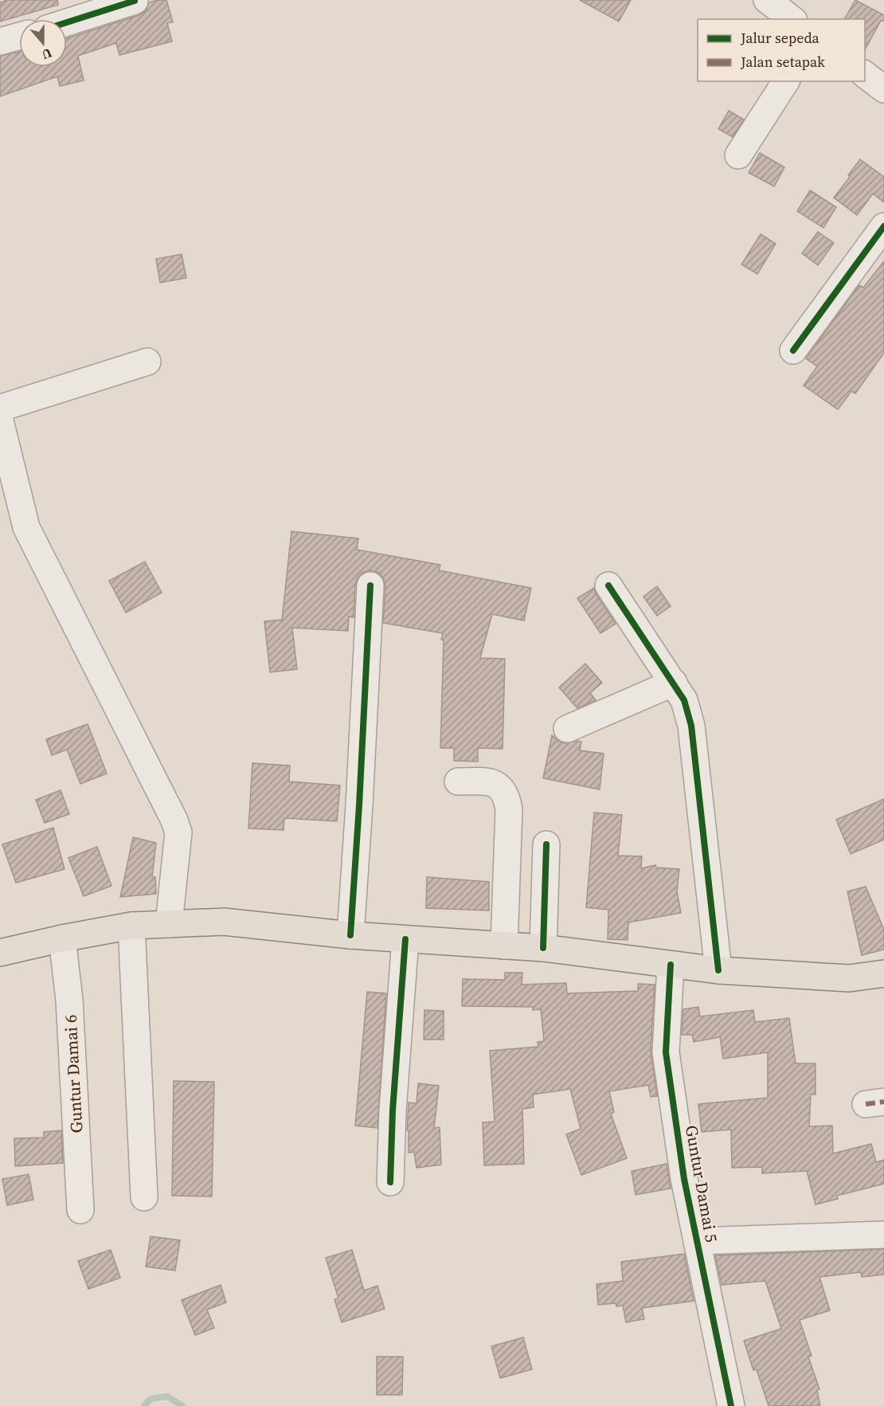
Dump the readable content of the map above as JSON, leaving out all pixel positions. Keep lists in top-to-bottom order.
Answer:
{
  "streets": {
    "street": ["Guntur Damai 6", "Guntur Damai 5"]
  },
  "legend": ["Jalur sepeda", "Jalan setapak"],
  "north": "bottom"
}
